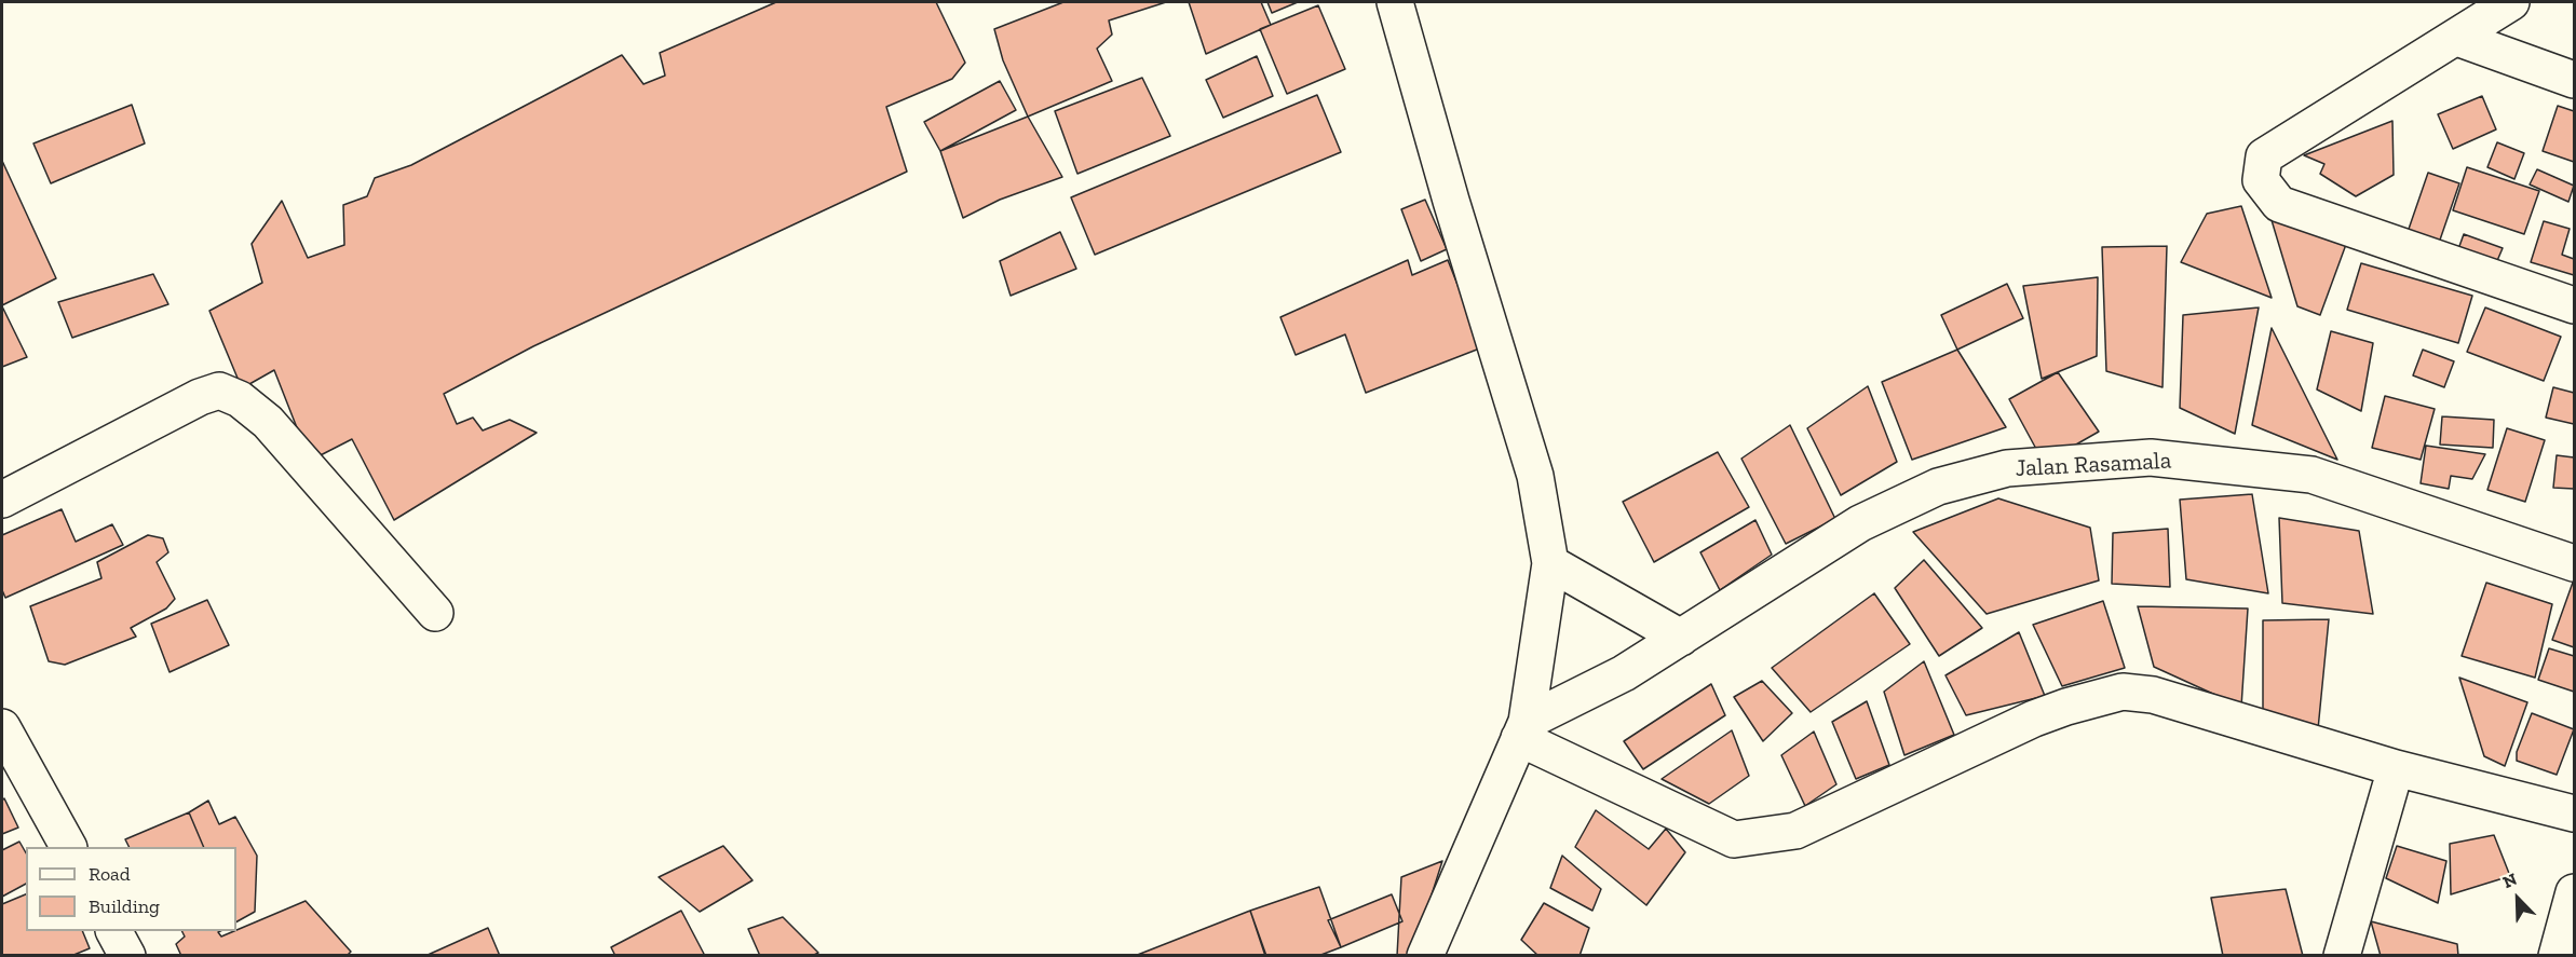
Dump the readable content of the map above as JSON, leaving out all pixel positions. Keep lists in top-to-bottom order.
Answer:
{
  "streets": {
    "street": ["Jalan Rasamala"]
  },
  "legend": ["Road", "Building"],
  "north": "top left"
}
